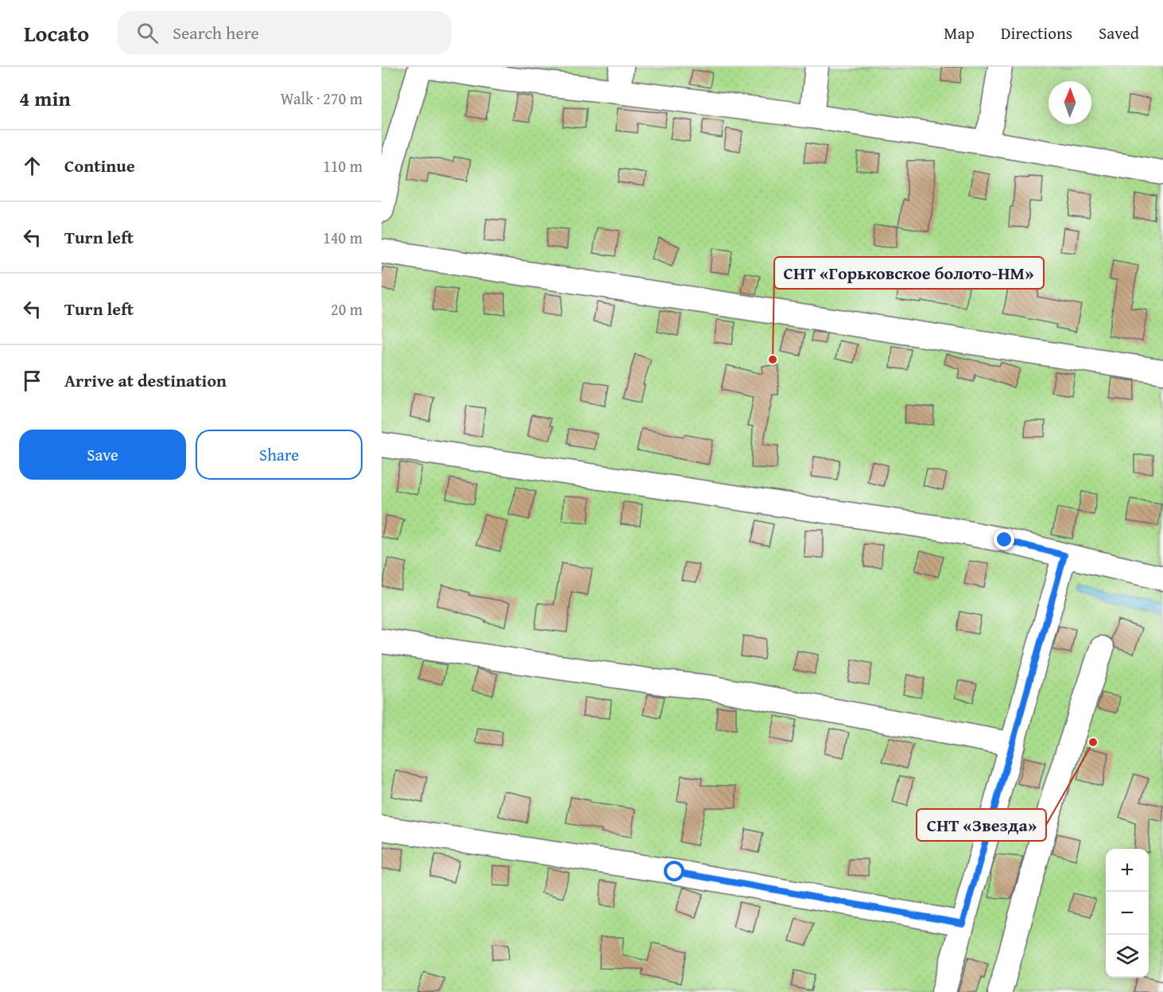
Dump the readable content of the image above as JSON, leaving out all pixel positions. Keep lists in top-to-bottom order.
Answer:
{
  "places": ["СНТ «Горьковское болото-НМ»", "СНТ «Звезда»"],
  "north": "top",
  "page": {
    "header": "Locato",
    "search": "Search here",
    "nav": ["Map", "Directions", "Saved"],
    "heading": ["4 min", "Walk · 270 m"],
    "list": [
      ["Continue", "110 m"],
      ["Turn left", "140 m"],
      ["Turn left", "20 m"],
      "Arrive at destination"
    ],
    "buttons": ["Save", "Share"],
    "map_buttons": ["+", "−"]
  }
}
